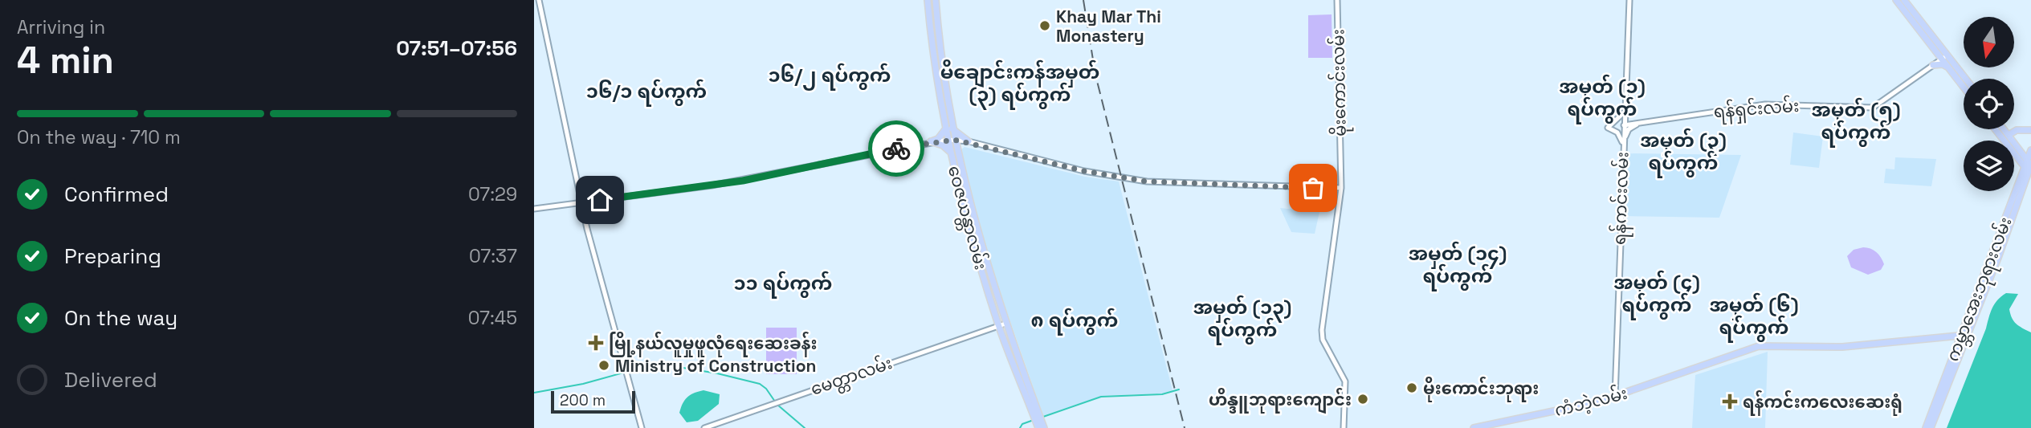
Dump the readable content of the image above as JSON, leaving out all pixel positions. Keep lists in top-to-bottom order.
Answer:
{
  "streets": {
    "main road": [
      "မိုးကောင်းလမ်း",
      "ရန်ရှင်းလမ်း",
      "ရန်ကင်းလမ်း",
      "ဝေဇယန္တာလမ်း",
      "ကမ္ဘာအေးဘုရားလမ်း",
      "မေတ္တာလမ်း",
      "ကံဘဲ့လမ်း"
    ]
  },
  "crossings": [
    ["ရန်ရှင်းလမ်း", "ရန်ကင်းလမ်း"],
    ["ရန်ကင်းလမ်း", "ကံဘဲ့လမ်း"],
    ["ဝေဇယန္တာလမ်း", "မေတ္တာလမ်း"],
    ["ကမ္ဘာအေးဘုရားလမ်း", "ကံဘဲ့လမ်း"]
  ],
  "districts": [
    "မိချောင်းကန်အမှတ် (၃) ရပ်ကွက်",
    "၁၆/၂ ရပ်ကွက်",
    "အမှတ် (၁) ရပ်ကွက်",
    "၁၆/၁ ရပ်ကွက်",
    "အမှတ် (၅) ရပ်ကွက်",
    "အမှတ် (၃) ရပ်ကွက်",
    "အမှတ် (၁၄) ရပ်ကွက်",
    "အမှတ် (၄) ရပ်ကွက်",
    "၁၁ ရပ်ကွက်",
    "အမှတ် (၆) ရပ်ကွက်",
    "အမှတ် (၁၃) ရပ်ကွက်",
    "၈ ရပ်ကွက်"
  ],
  "places": {
    "other": [
      "Khay Mar Thi Monastery",
      "Ministry of Construction",
      "မိုးကောင်းဘုရား",
      "ဟိန္ဒူဘုရားကျောင်း"
    ],
    "health": ["မြို့နယ်လူမှုဖူလုံရေးဆေးခန်း", "ရန်ကင်းကလေးဆေးရုံ"]
  },
  "scale_bar": "200 m",
  "north": "bottom",
  "page": {
    "heading": ["4 min", "Arriving in", "07:51–07:56"],
    "bar": "On the way · 710 m",
    "list": [
      ["Confirmed", "07:29"],
      ["Preparing", "07:37"],
      ["On the way", "07:45"],
      "Delivered"
    ],
    "scale": "200 m"
  }
}
